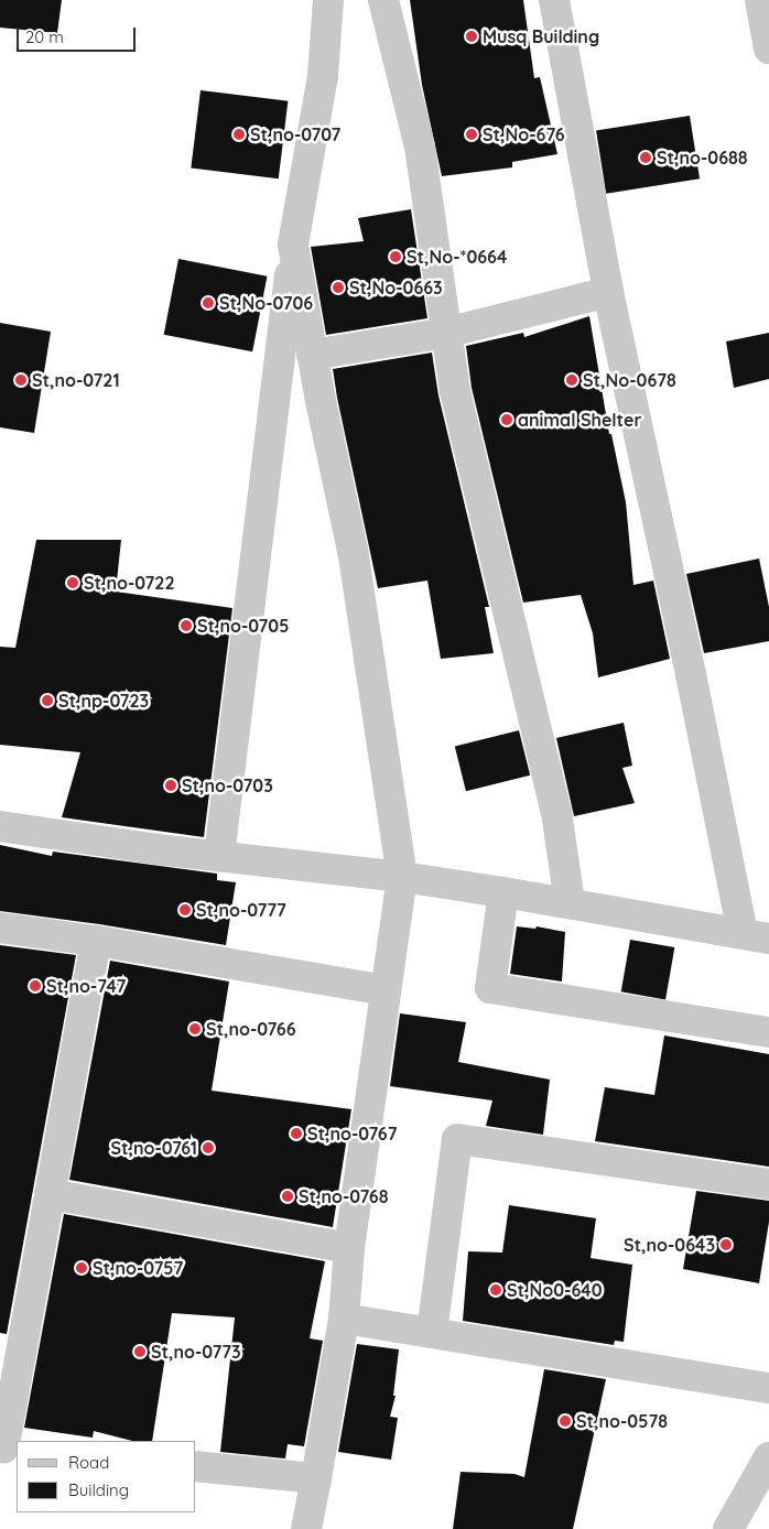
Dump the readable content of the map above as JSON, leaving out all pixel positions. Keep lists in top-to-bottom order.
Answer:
{
  "places": [
    "Musq Building",
    "St,no-0707",
    "St,No-676",
    "St,no-0688",
    "St,No-*0664",
    "St,No-0663",
    "St,No-0706",
    "St,no-0721",
    "St,No-0678",
    "animal Shelter",
    "St,no-0722",
    "St,no-0705",
    "St,np-0723",
    "St,no-0703",
    "St,no-0777",
    "St,no-747",
    "St,no-0766",
    "St,no-0767",
    "St,no-0761",
    "St,no-0768",
    "St,no-0643",
    "St,no-0757",
    "St,No0-640",
    "St,no-0773",
    "St,no-0578"
  ],
  "legend": ["Road", "Building"],
  "scale_bar": "20 m"
}
